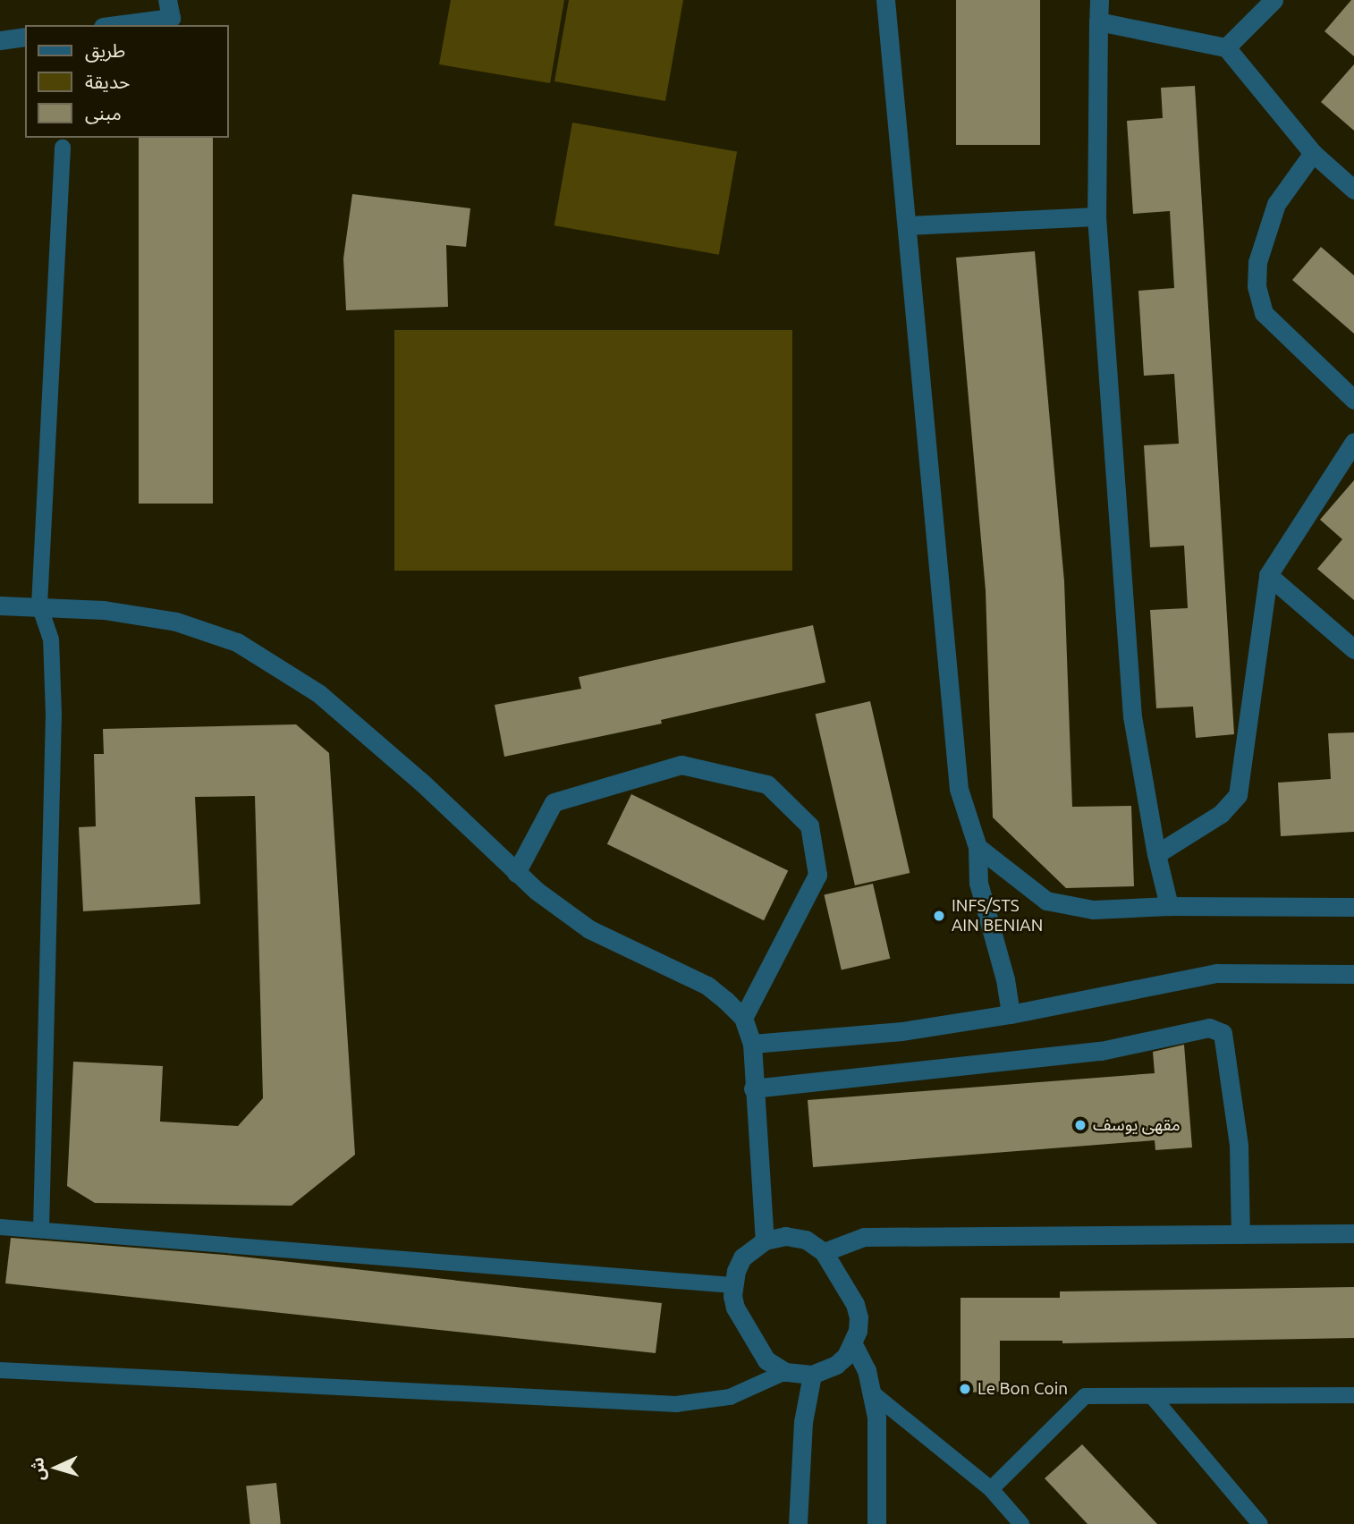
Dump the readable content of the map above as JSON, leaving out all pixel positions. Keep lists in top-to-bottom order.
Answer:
{
  "places": ["INFS/STS AIN BENIAN", "مقهى يوسف", "Le Bon Coin"],
  "legend": ["طريق", "حديقة", "مبنى"],
  "north": "left"
}
